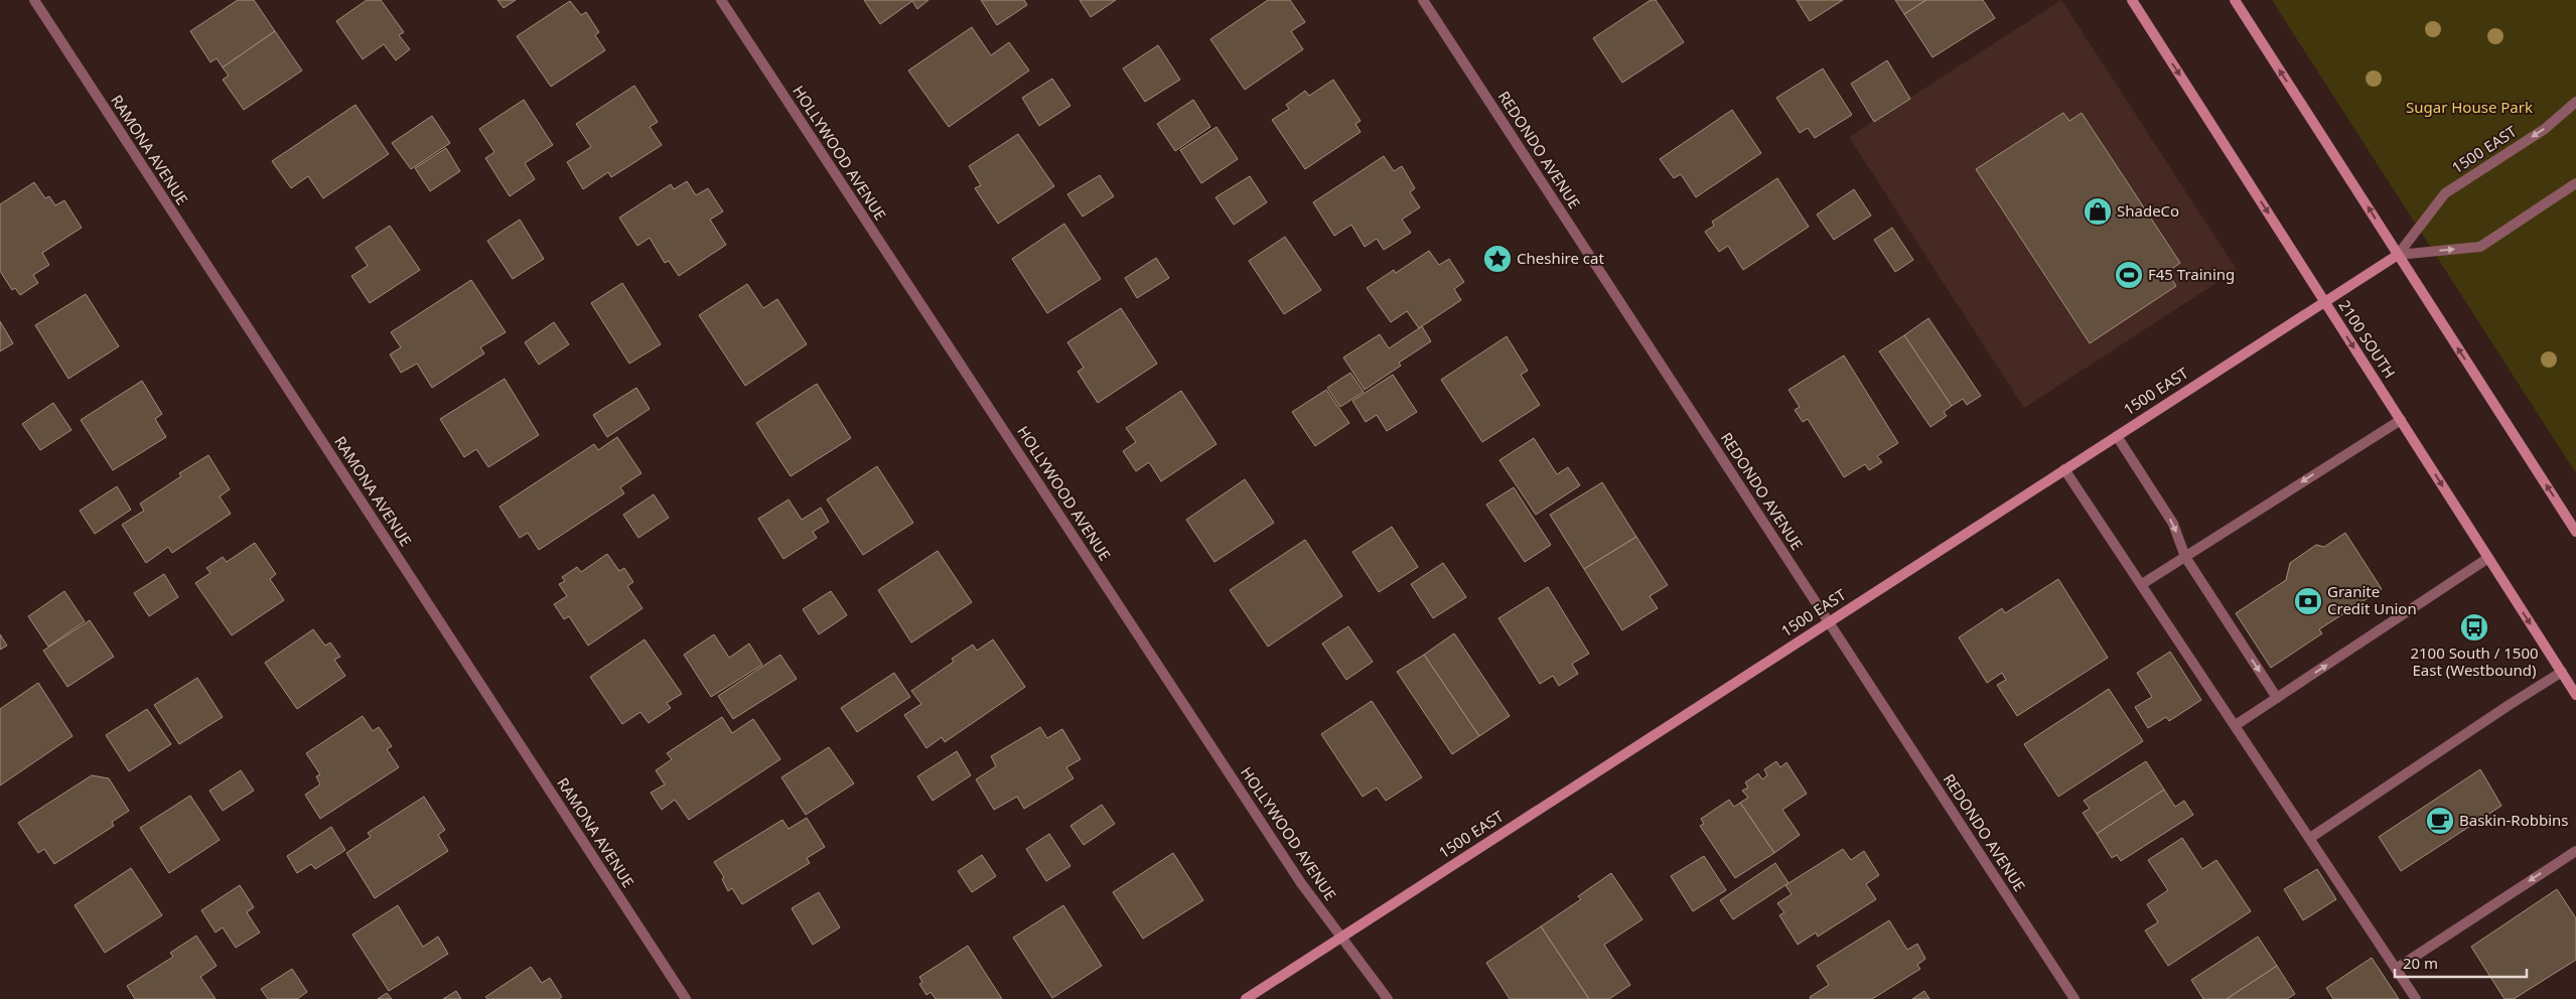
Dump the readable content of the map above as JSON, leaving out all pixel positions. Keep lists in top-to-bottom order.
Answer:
{
  "streets": {
    "main road": ["1500 EAST", "2100 SOUTH"],
    "street": ["RAMONA AVENUE", "REDONDO AVENUE", "HOLLYWOOD AVENUE"]
  },
  "crossings": [
    ["REDONDO AVENUE", "1500 EAST"],
    ["1500 EAST", "HOLLYWOOD AVENUE"],
    ["1500 EAST", "2100 SOUTH"]
  ],
  "parks": ["Sugar House Park"],
  "places": {
    "shop": ["ShadeCo"],
    "place": ["Cheshire cat"],
    "sports": ["F45 Training"],
    "bank": ["Granite Credit Union"],
    "bus stop": ["2100 South / 1500 East (Westbound)"],
    "cafe": ["Baskin-Robbins"]
  },
  "scale_bar": "20 m"
}
